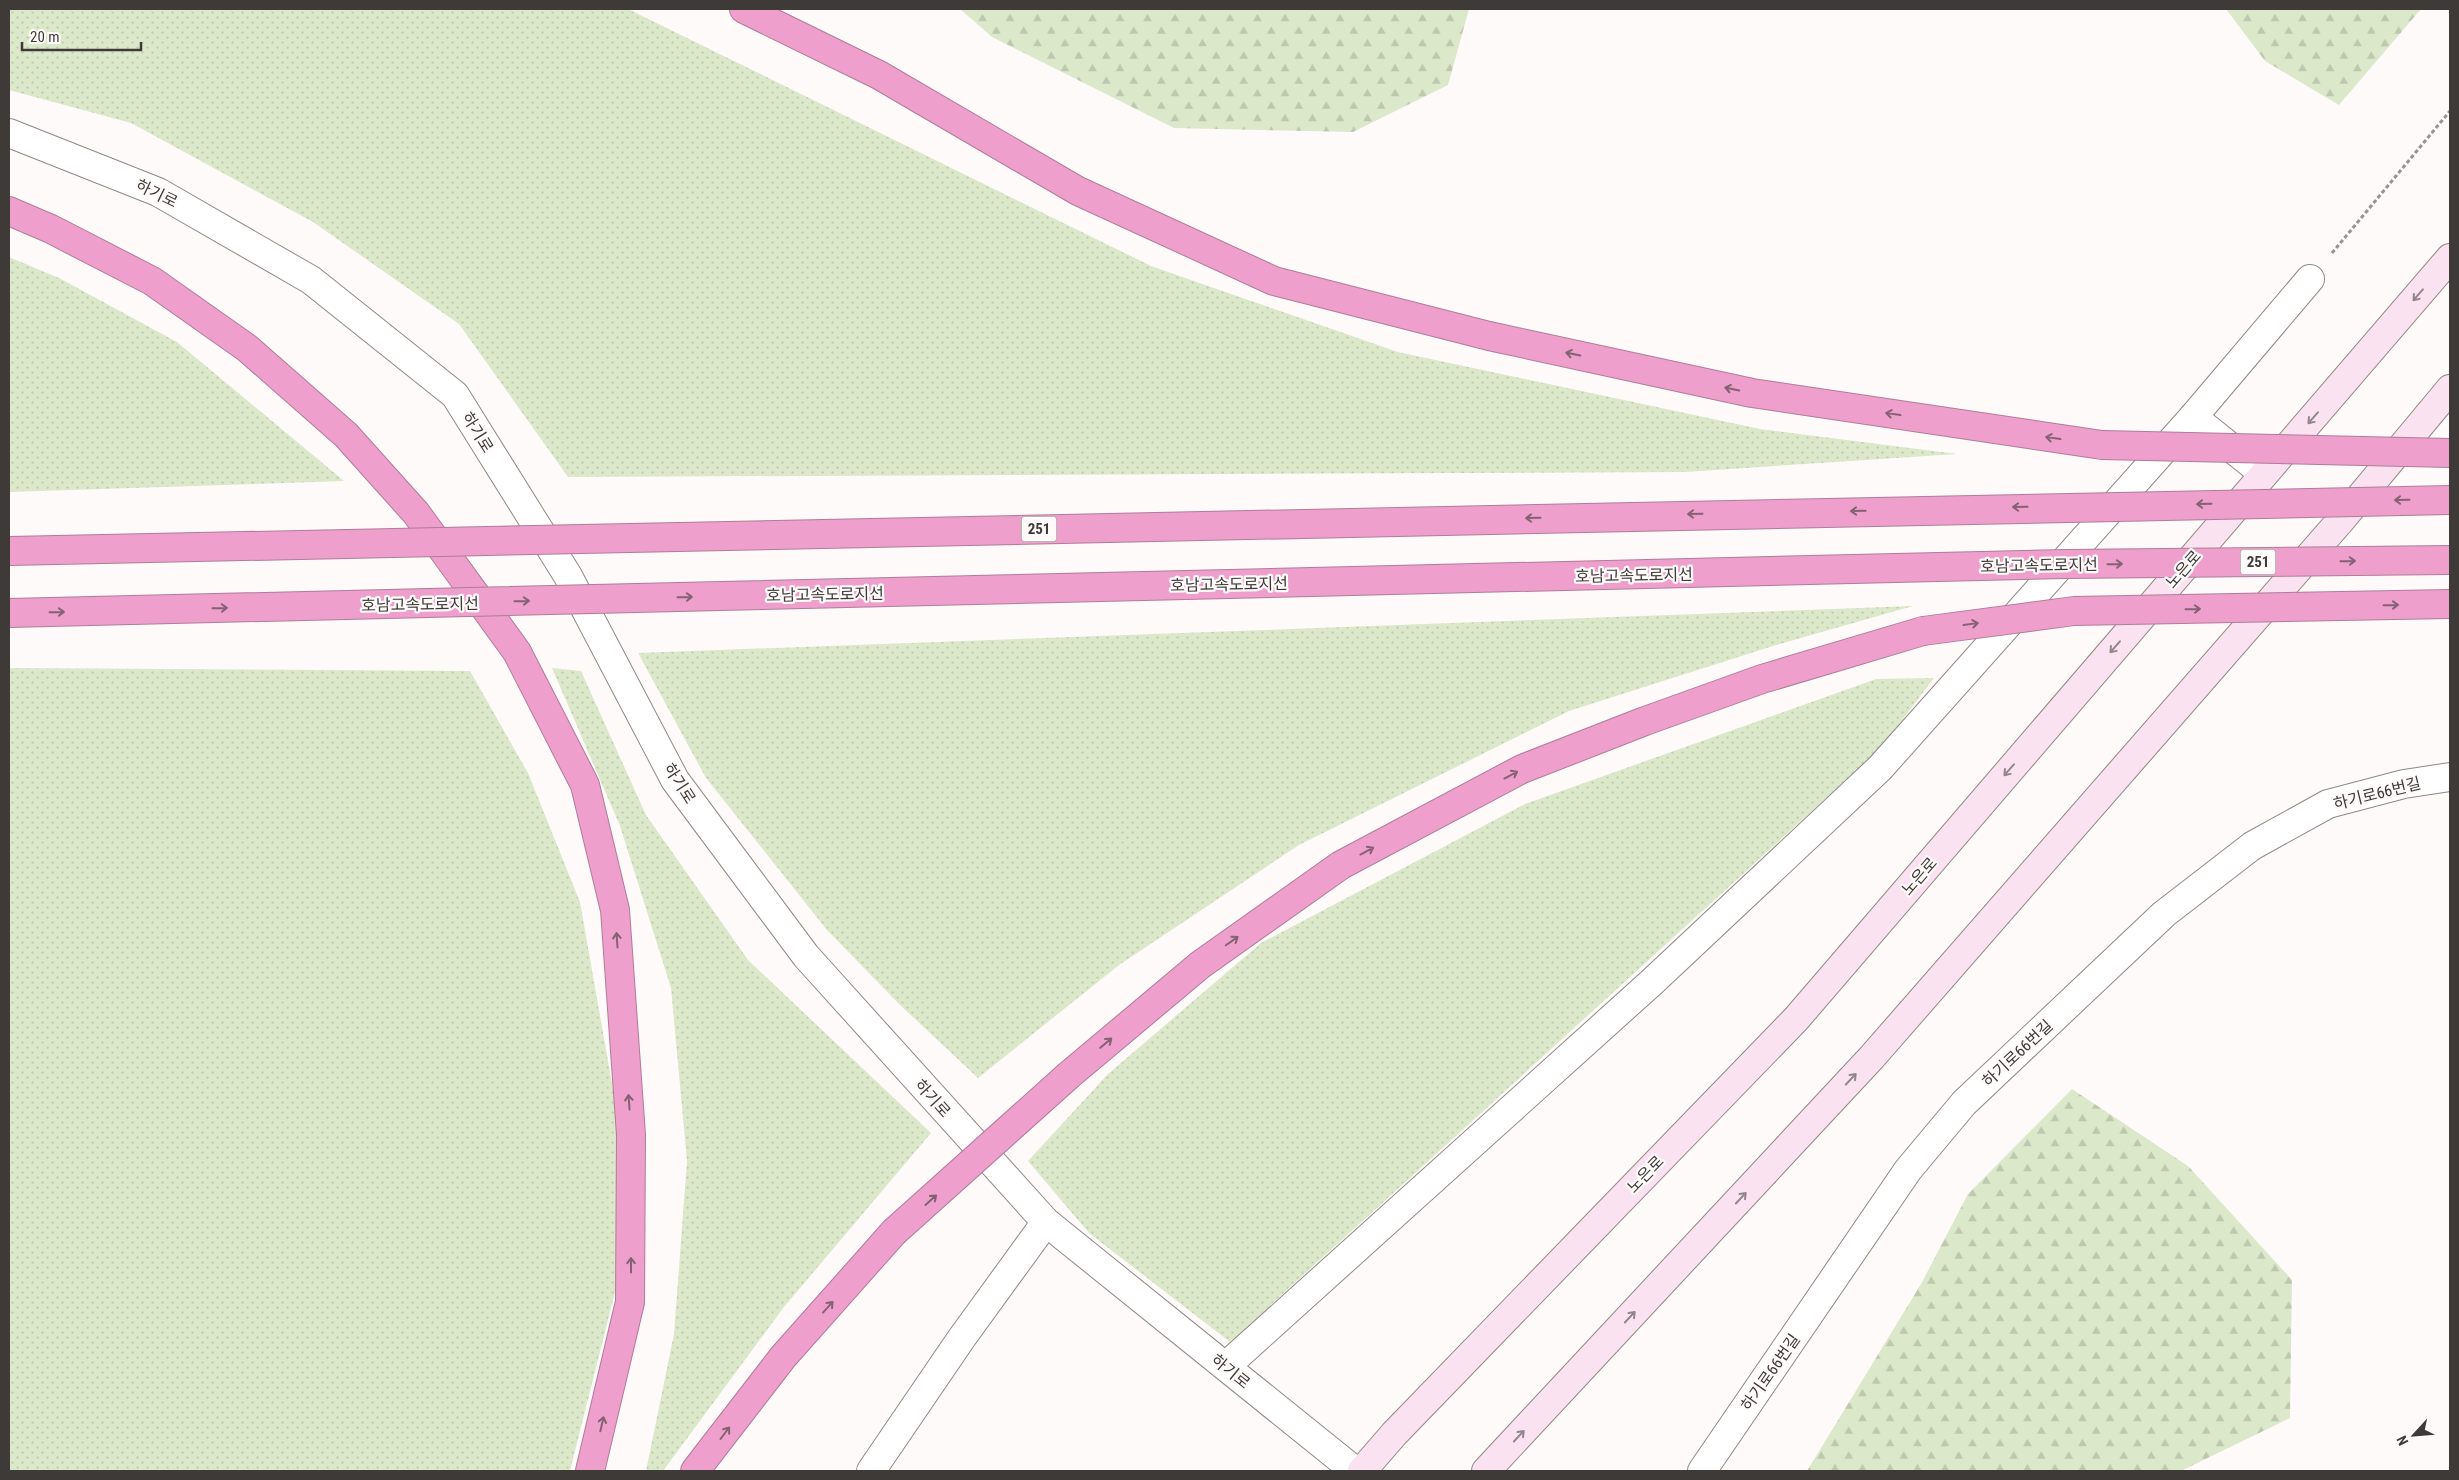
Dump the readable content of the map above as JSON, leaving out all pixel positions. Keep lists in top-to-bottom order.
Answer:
{
  "streets": {
    "highway": ["251", "호남고속도로지선"],
    "street": ["하기로", "노은로", "하기로66번길"]
  },
  "scale_bar": "20 m",
  "north": "bottom left"
}
